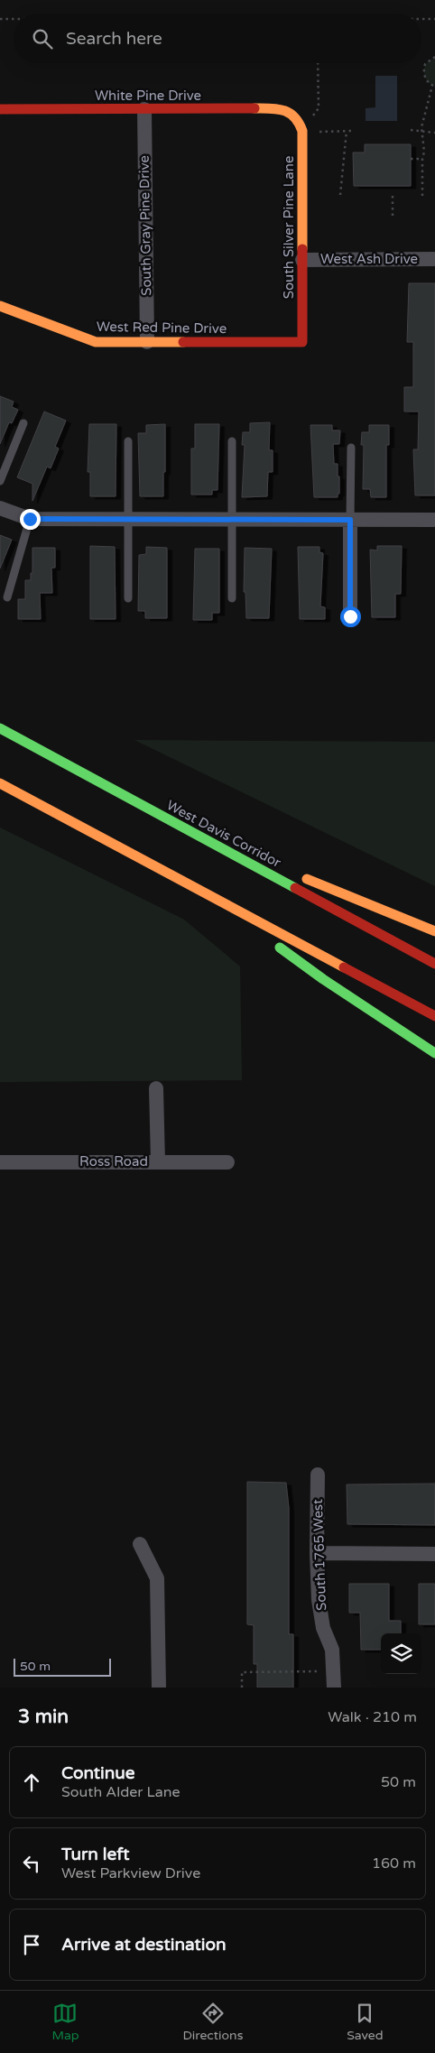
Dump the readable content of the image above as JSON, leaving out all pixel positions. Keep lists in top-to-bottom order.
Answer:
{
  "streets": {
    "main road": [
      "White Pine Drive",
      "South Silver Pine Lane",
      "West Red Pine Drive",
      "West Davis Corridor"
    ],
    "street": [
      "South Gray Pine Drive",
      "West Ash Drive",
      "Ross Road",
      "South 1765 West"
    ]
  },
  "crossings": [
    ["White Pine Drive", "South Gray Pine Drive"],
    ["White Pine Drive", "South Silver Pine Lane"],
    ["South Gray Pine Drive", "West Red Pine Drive"],
    ["South Silver Pine Lane", "West Ash Drive"],
    ["South Silver Pine Lane", "West Red Pine Drive"]
  ],
  "scale_bar": "50 m",
  "page": {
    "search": "Search here",
    "scale": "50 m",
    "heading": ["3 min", "Walk · 210 m"],
    "list": [
      ["Continue", "South Alder Lane", "50 m"],
      ["Turn left", "West Parkview Drive", "160 m"],
      "Arrive at destination"
    ],
    "nav": ["Map", "Directions", "Saved"]
  }
}
